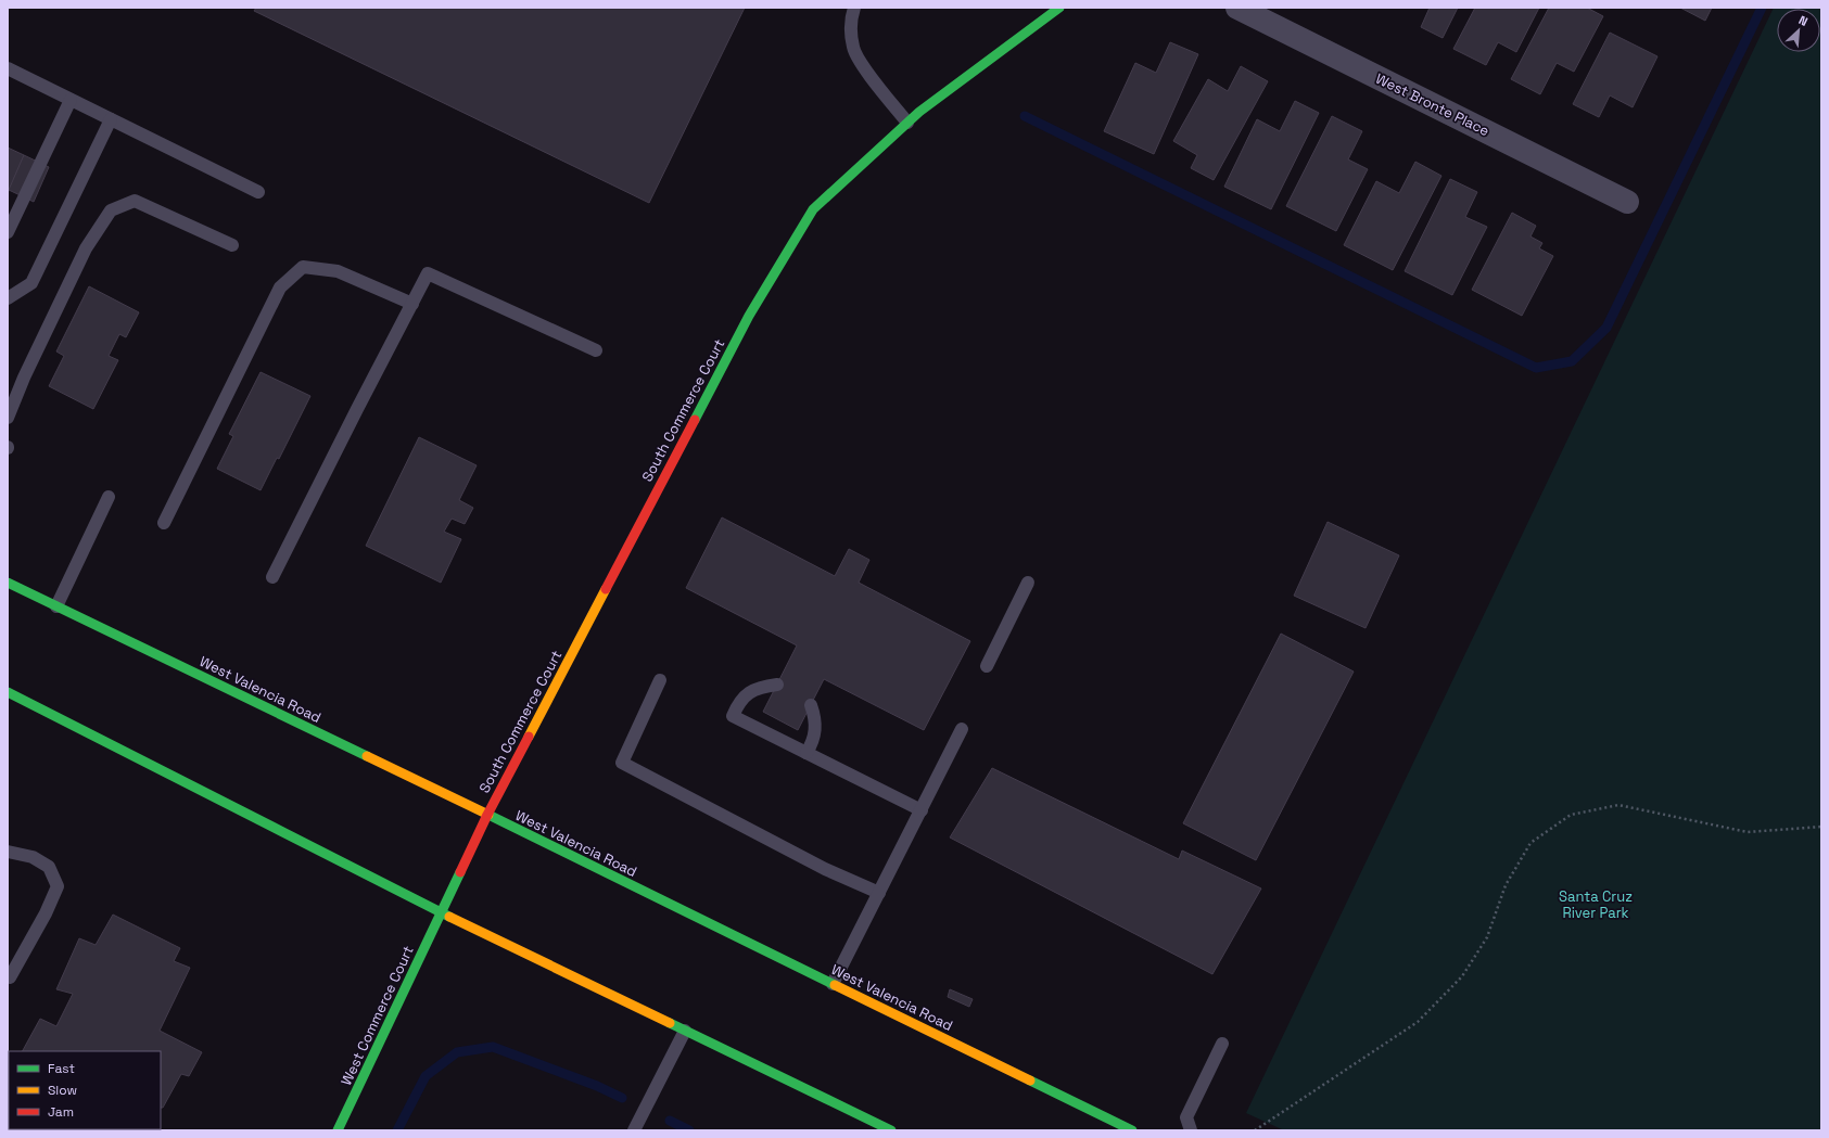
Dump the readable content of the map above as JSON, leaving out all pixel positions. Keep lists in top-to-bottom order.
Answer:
{
  "streets": {
    "main road": ["South Commerce Court", "West Valencia Road", "West Commerce Court"],
    "street": ["West Bronte Place"]
  },
  "crossings": [
    ["South Commerce Court", "West Valencia Road"],
    ["South Commerce Court", "West Commerce Court"]
  ],
  "parks": ["Santa Cruz River Park"],
  "legend": ["Fast", "Slow", "Jam"],
  "north": "top right"
}
